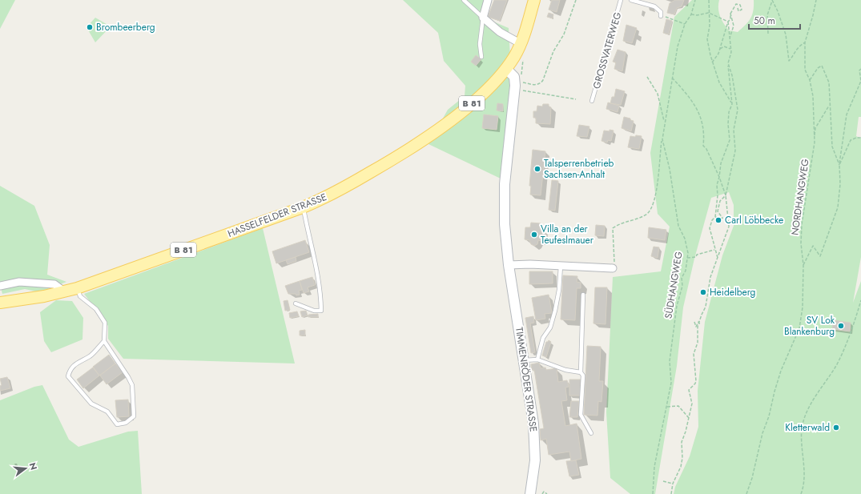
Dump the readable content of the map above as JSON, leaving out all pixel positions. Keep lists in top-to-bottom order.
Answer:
{
  "streets": {
    "main road": ["B 81", "HASSELFELDER STRASSE", "TIMMENRÖDER STRASSE"],
    "lane": ["GROSSVATERWEG"],
    "path": ["NORDHANGWEG", "SÜDHANGWEG"]
  },
  "crossings": [
    ["HASSELFELDER STRASSE", "TIMMENRÖDER STRASSE"]
  ],
  "places": [
    "Brombeerberg",
    "Talsperrenbetrieb Sachsen-Anhalt",
    "Carl Löbbecke",
    "Villa an der Teufeslmauer",
    "Heidelberg",
    "SV Lok Blankenburg",
    "Kletterwald"
  ],
  "scale_bar": "50 m",
  "north": "right"
}
